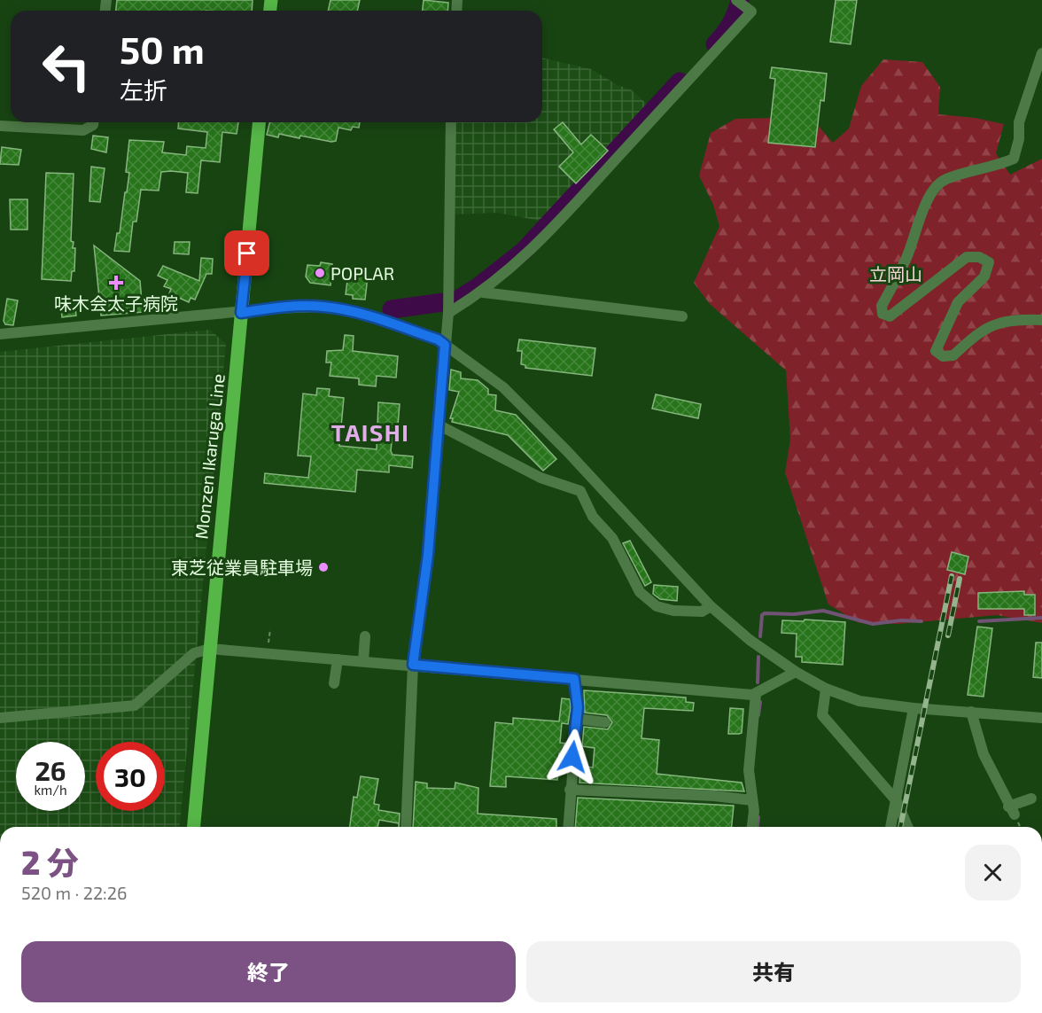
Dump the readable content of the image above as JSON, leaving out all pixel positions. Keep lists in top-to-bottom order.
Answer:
{
  "streets": {
    "main road": ["Monzen Ikaruga Line"]
  },
  "districts": ["TAISHI"],
  "parks": ["立岡山"],
  "places": {
    "other": ["POPLAR", "東芝従業員駐車場"],
    "health": ["味木会太子病院"]
  },
  "page": {
    "turn": ["50 m", "左折"],
    "speed": "26 km/h",
    "limit": "30",
    "heading": ["2 分", "520 m · 22:26"],
    "buttons": ["終了", "共有"]
  }
}
